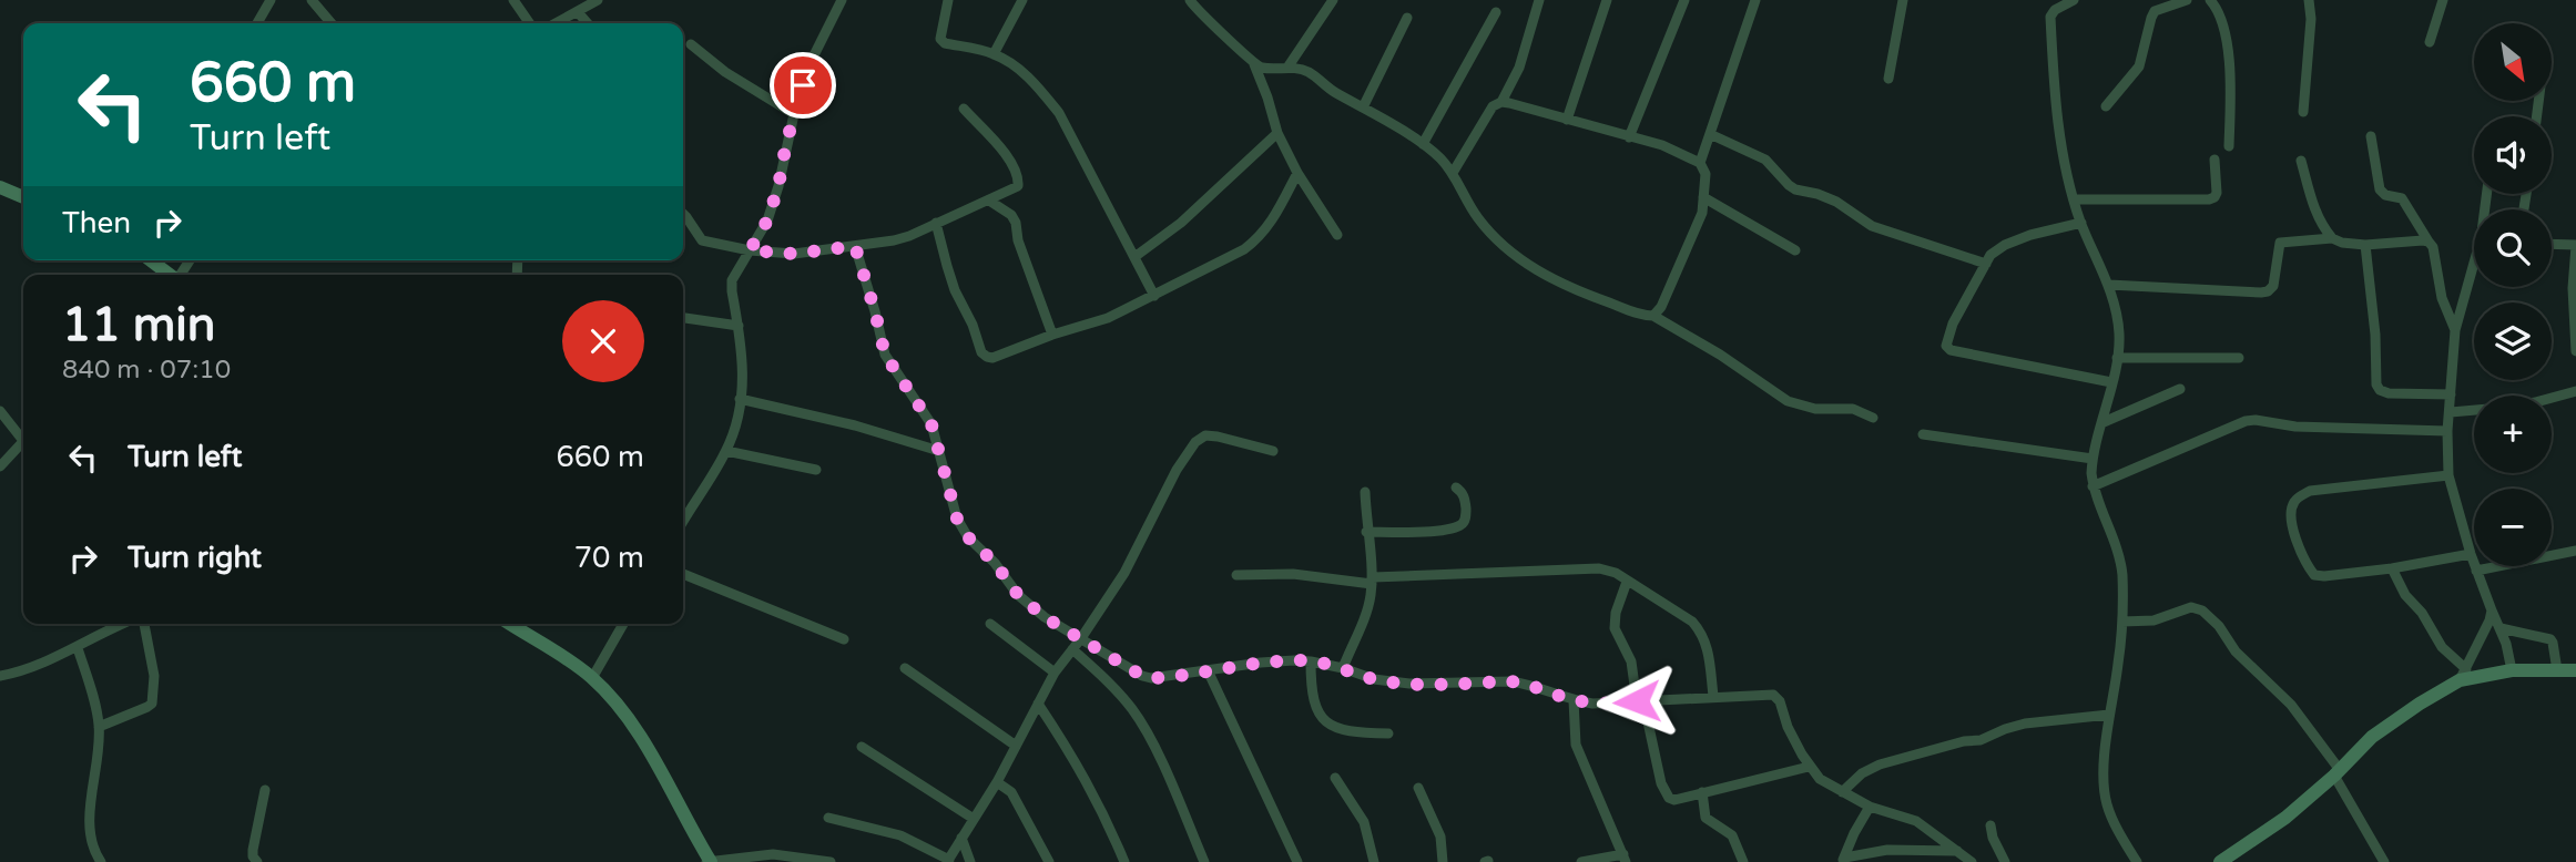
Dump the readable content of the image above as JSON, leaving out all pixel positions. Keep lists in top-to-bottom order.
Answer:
{
  "north": "bottom right",
  "page": {
    "map_buttons": ["+", "−"],
    "turn": ["660 m", "Turn left"],
    "then": "Then",
    "heading": ["11 min", "840 m · 07:10"],
    "list": [
      {
        "name": "Turn left",
        "value": "660 m"
      },
      {
        "name": "Turn right",
        "value": "70 m"
      }
    ]
  }
}
